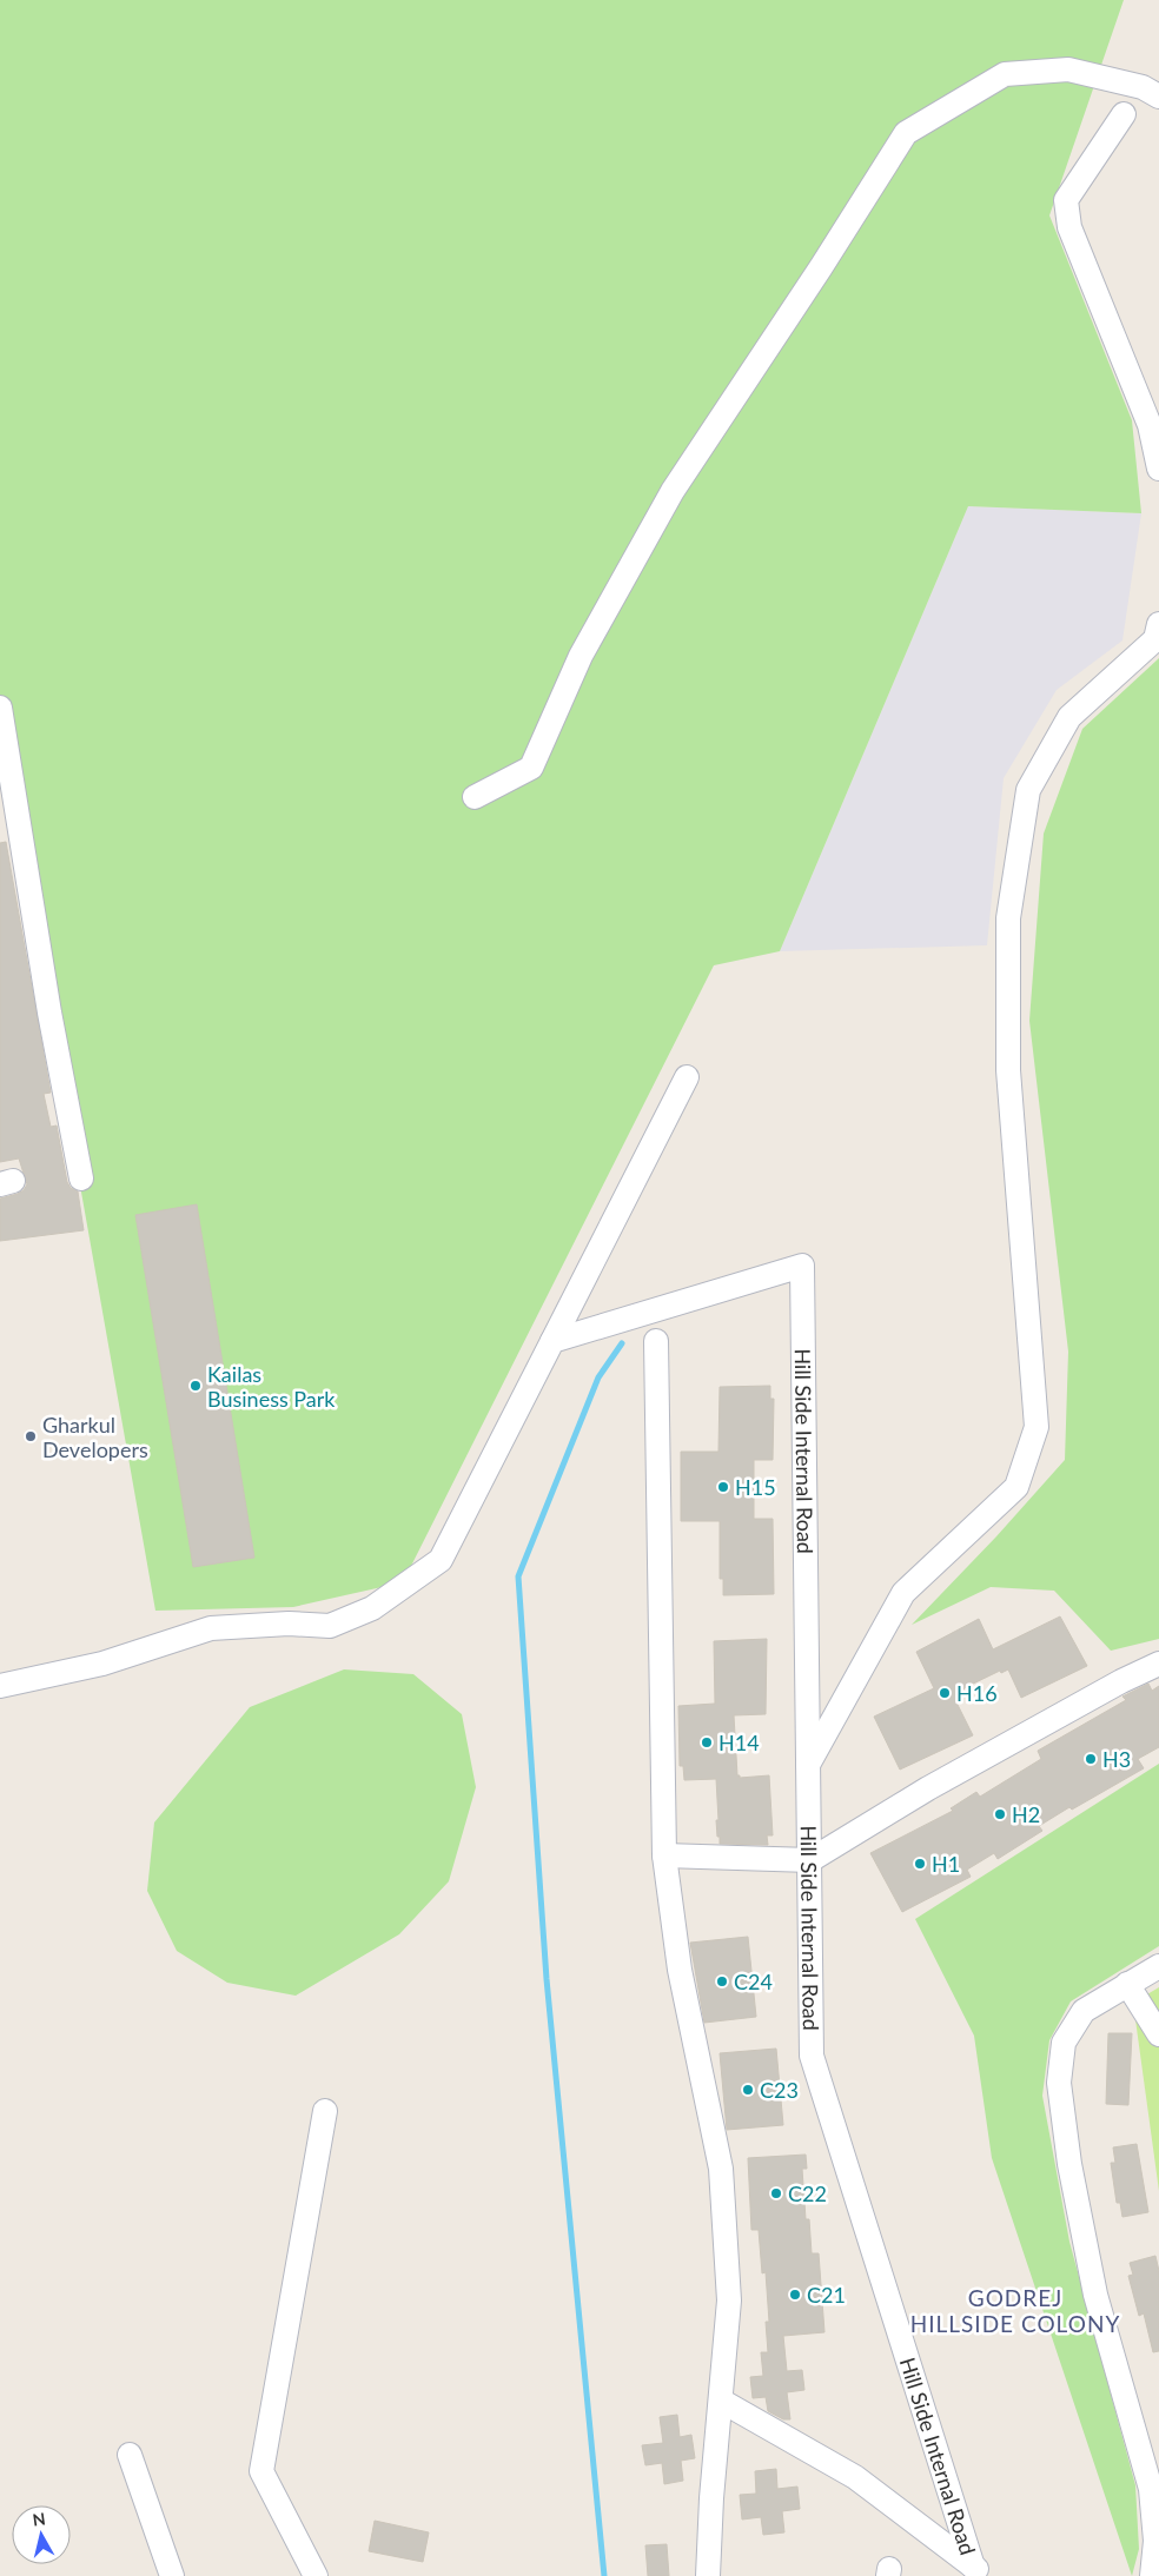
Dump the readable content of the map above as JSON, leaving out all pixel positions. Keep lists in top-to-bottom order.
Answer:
{
  "streets": {
    "street": ["Hill Side Internal Road"]
  },
  "districts": ["GODREJ HILLSIDE COLONY"],
  "places": [
    "Kailas Business Park",
    "Gharkul Developers",
    "H15",
    "H16",
    "H14",
    "H3",
    "H2",
    "H1",
    "C24",
    "C23",
    "C22",
    "C21"
  ],
  "north": "top"
}
